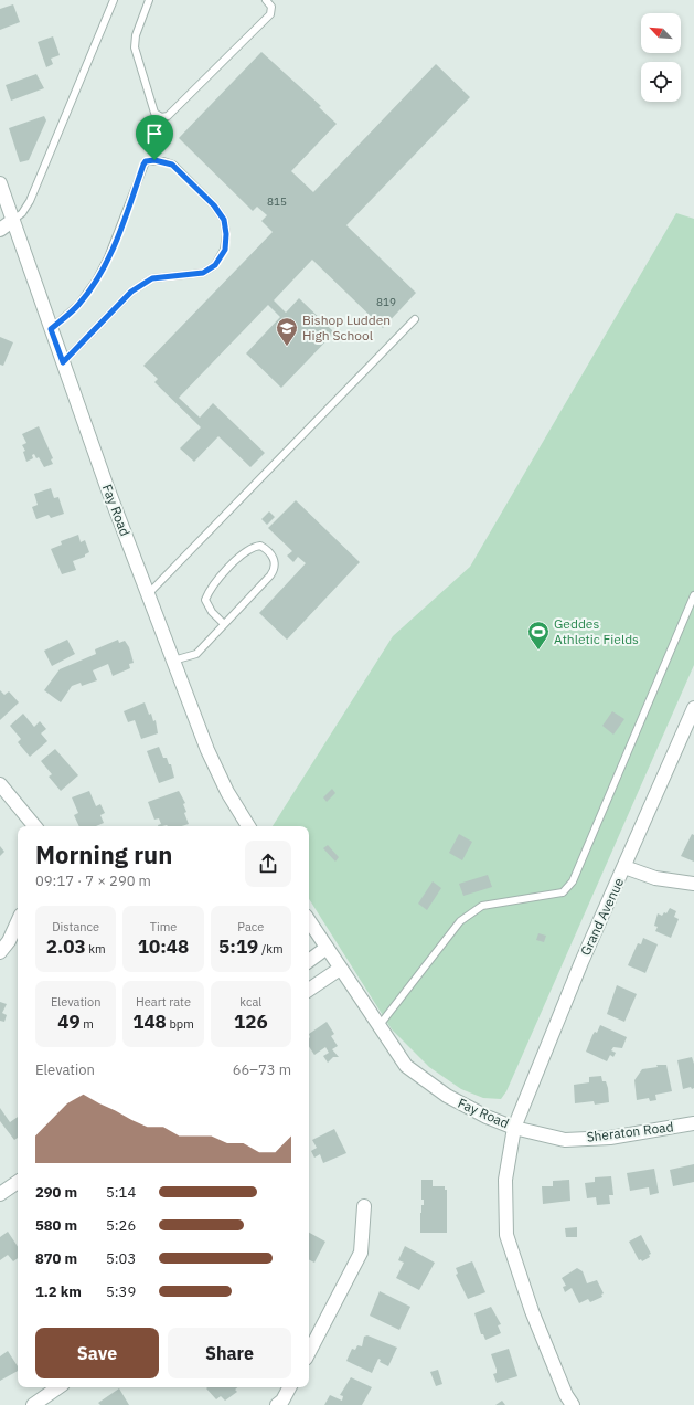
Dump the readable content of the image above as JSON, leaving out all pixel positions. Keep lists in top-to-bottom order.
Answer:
{
  "streets": {
    "street": ["Fay Road", "Grand Avenue", "Sheraton Road"]
  },
  "crossings": [
    ["Fay Road", "Grand Avenue"],
    ["Fay Road", "Sheraton Road"],
    ["Grand Avenue", "Sheraton Road"]
  ],
  "places": {
    "school or university": ["Bishop Ludden High School"],
    "sports": ["Geddes Athletic Fields"]
  },
  "house_numbers": ["815", "819"],
  "north": "top left",
  "page": {
    "heading": ["Morning run", "09:17 · 7 × 290 m"],
    "stats": [
      ["Distance", "2.03 km"],
      ["Time", "10:48"],
      ["Pace", "5:19 /km"],
      ["Elevation", "49 m"],
      ["Heart rate", "148 bpm"],
      ["kcal", "126"]
    ],
    "chart": ["Elevation", "66–73 m"],
    "list": [
      {
        "name": "290 m",
        "note": "5:14"
      },
      {
        "name": "580 m",
        "note": "5:26"
      },
      {
        "name": "870 m",
        "note": "5:03"
      },
      {
        "name": "1.2 km",
        "note": "5:39"
      }
    ],
    "buttons": ["Save", "Share"]
  }
}
